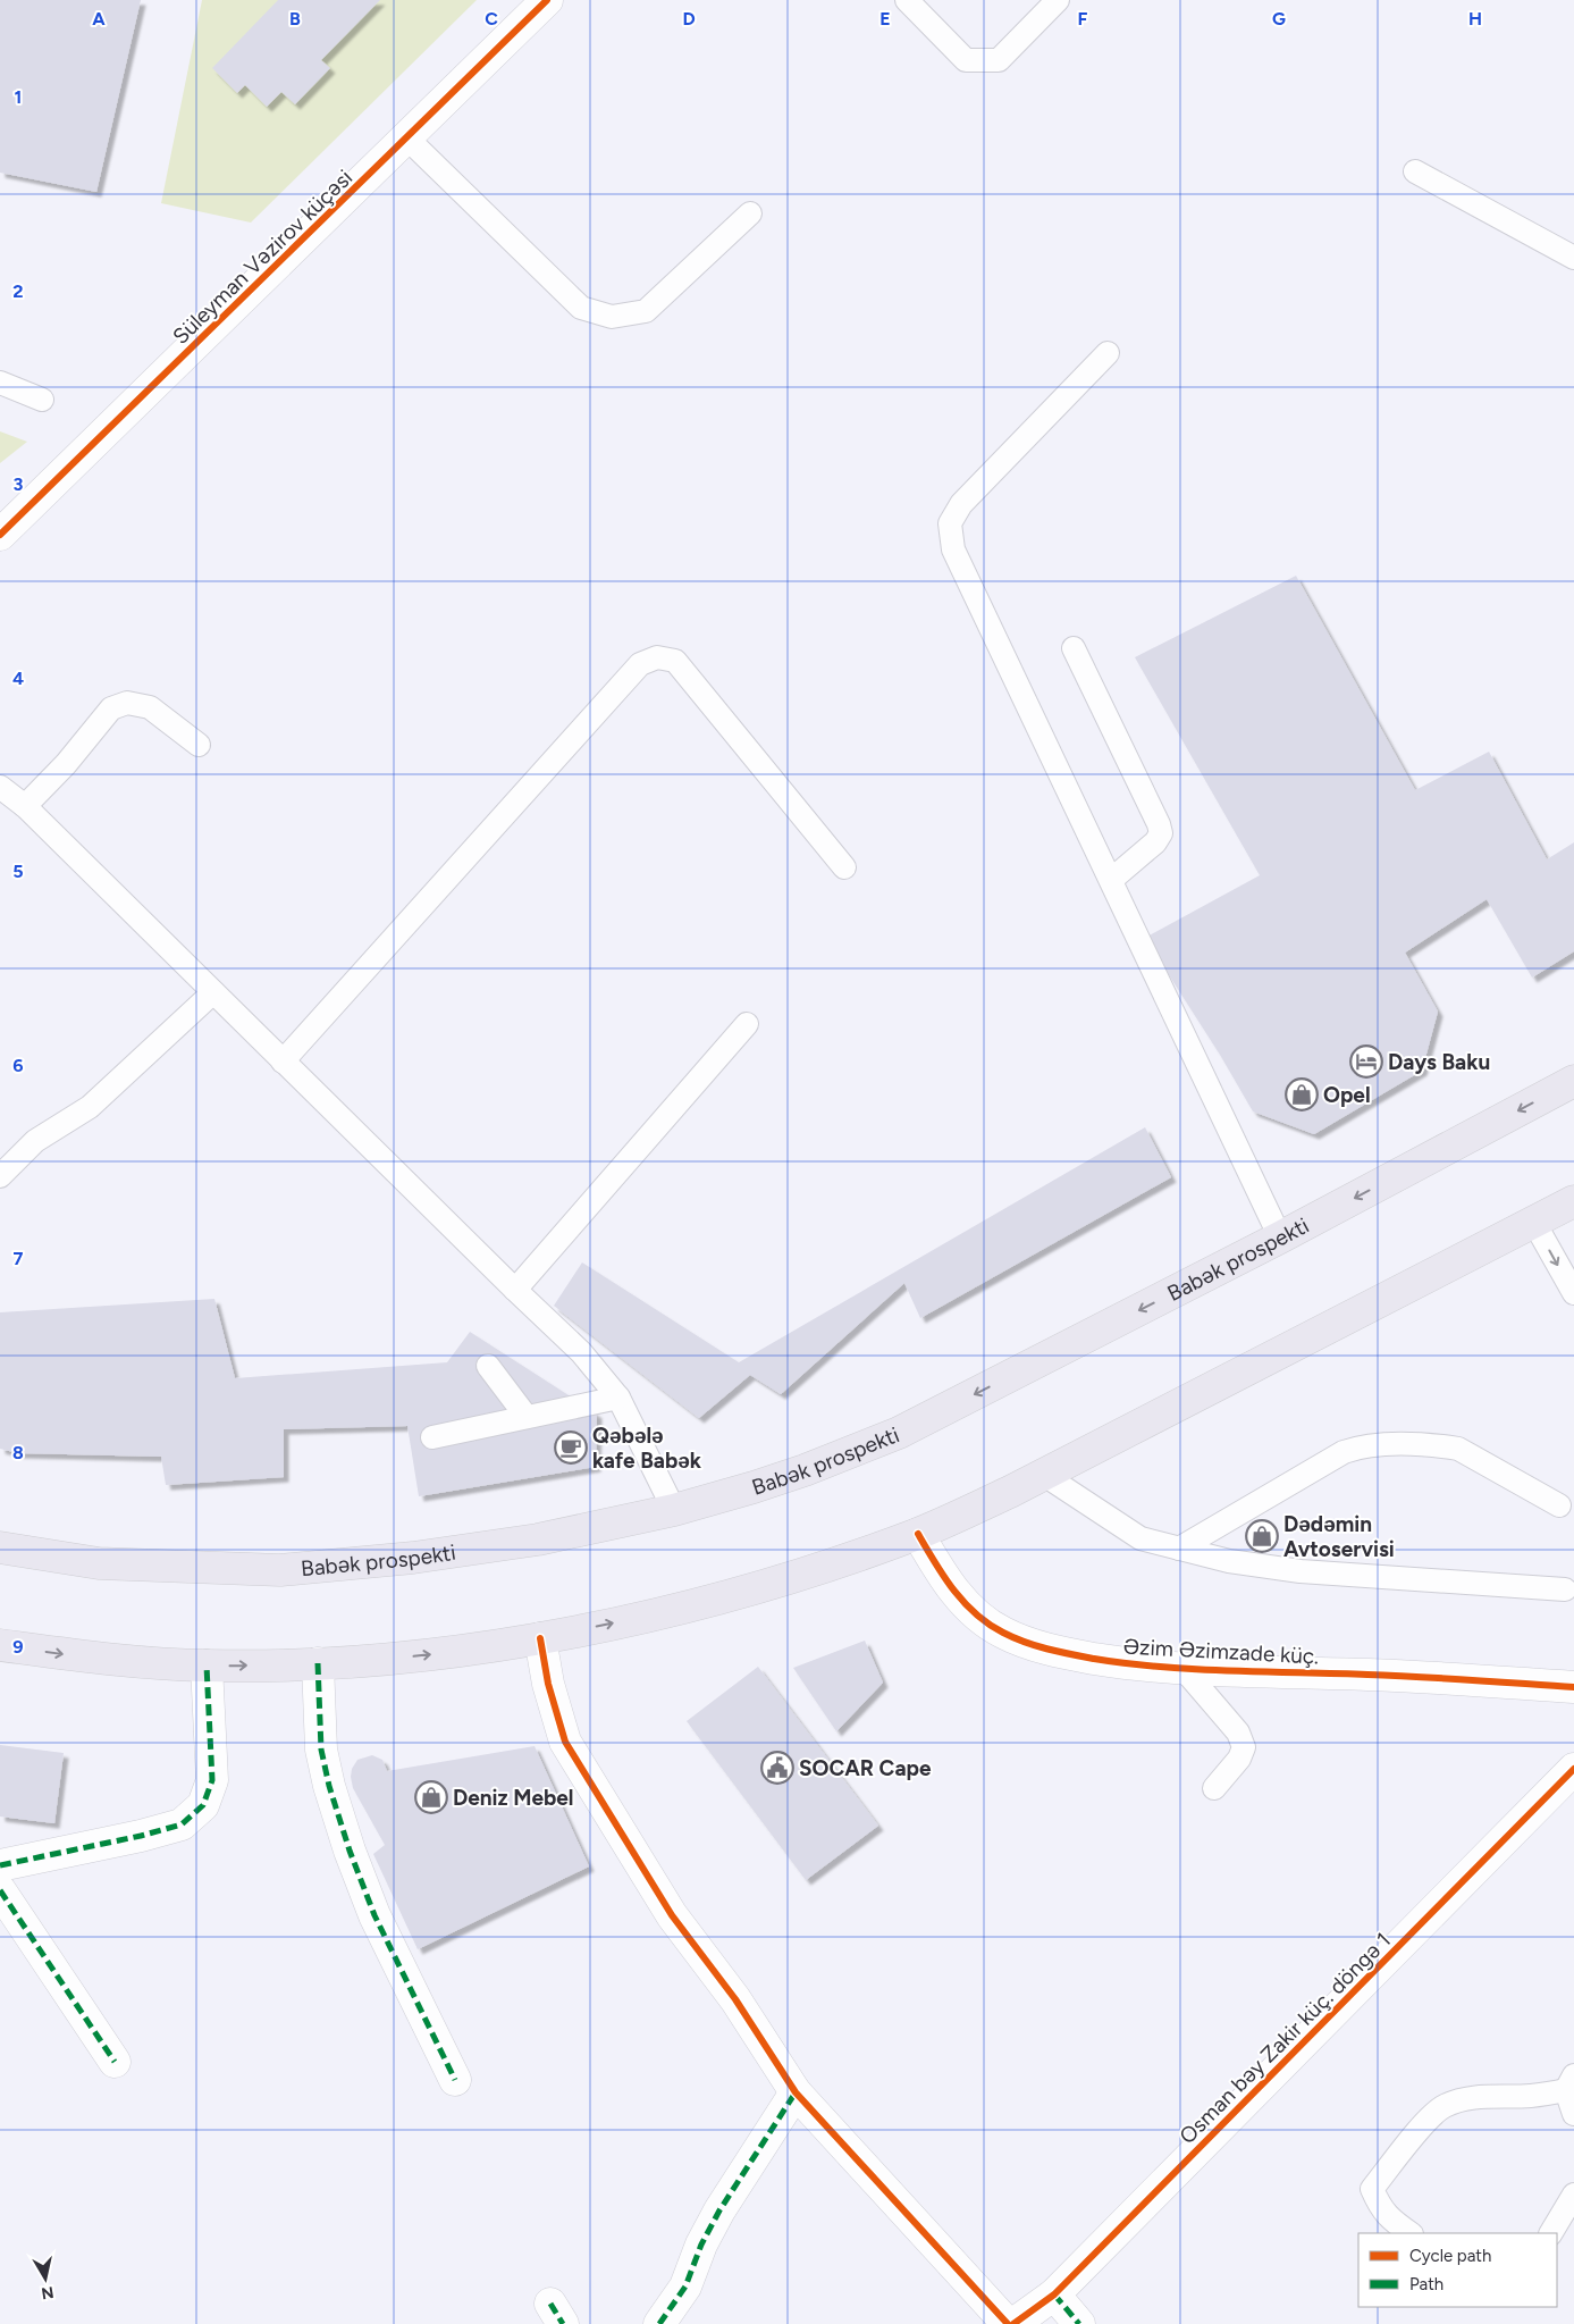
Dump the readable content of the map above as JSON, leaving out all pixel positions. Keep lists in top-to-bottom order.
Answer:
{
  "streets": {
    "main road": ["Babək prospekti"],
    "street": ["Süleyman Vəzirov küçəsi", "Əzim Əzimzade küç.", "Osman bəy Zakir küç. döngə 1"]
  },
  "places": {
    "hotel": ["Days Baku"],
    "shop": ["Opel", "Dədəmin Avtoservisi", "Deniz Mebel"],
    "cafe": ["Qəbələ kafe Babək"],
    "public building": ["SOCAR Cape"]
  },
  "legend": ["Cycle path", "Path"],
  "north": "bottom",
  "grid": {
    "columns": [
      "A",
      "B",
      "C",
      "D",
      "E",
      "F",
      "G",
      "H"
    ],
    "rows": [
      "1",
      "2",
      "3",
      "4",
      "5",
      "6",
      "7",
      "8",
      "9"
    ]
  }
}
